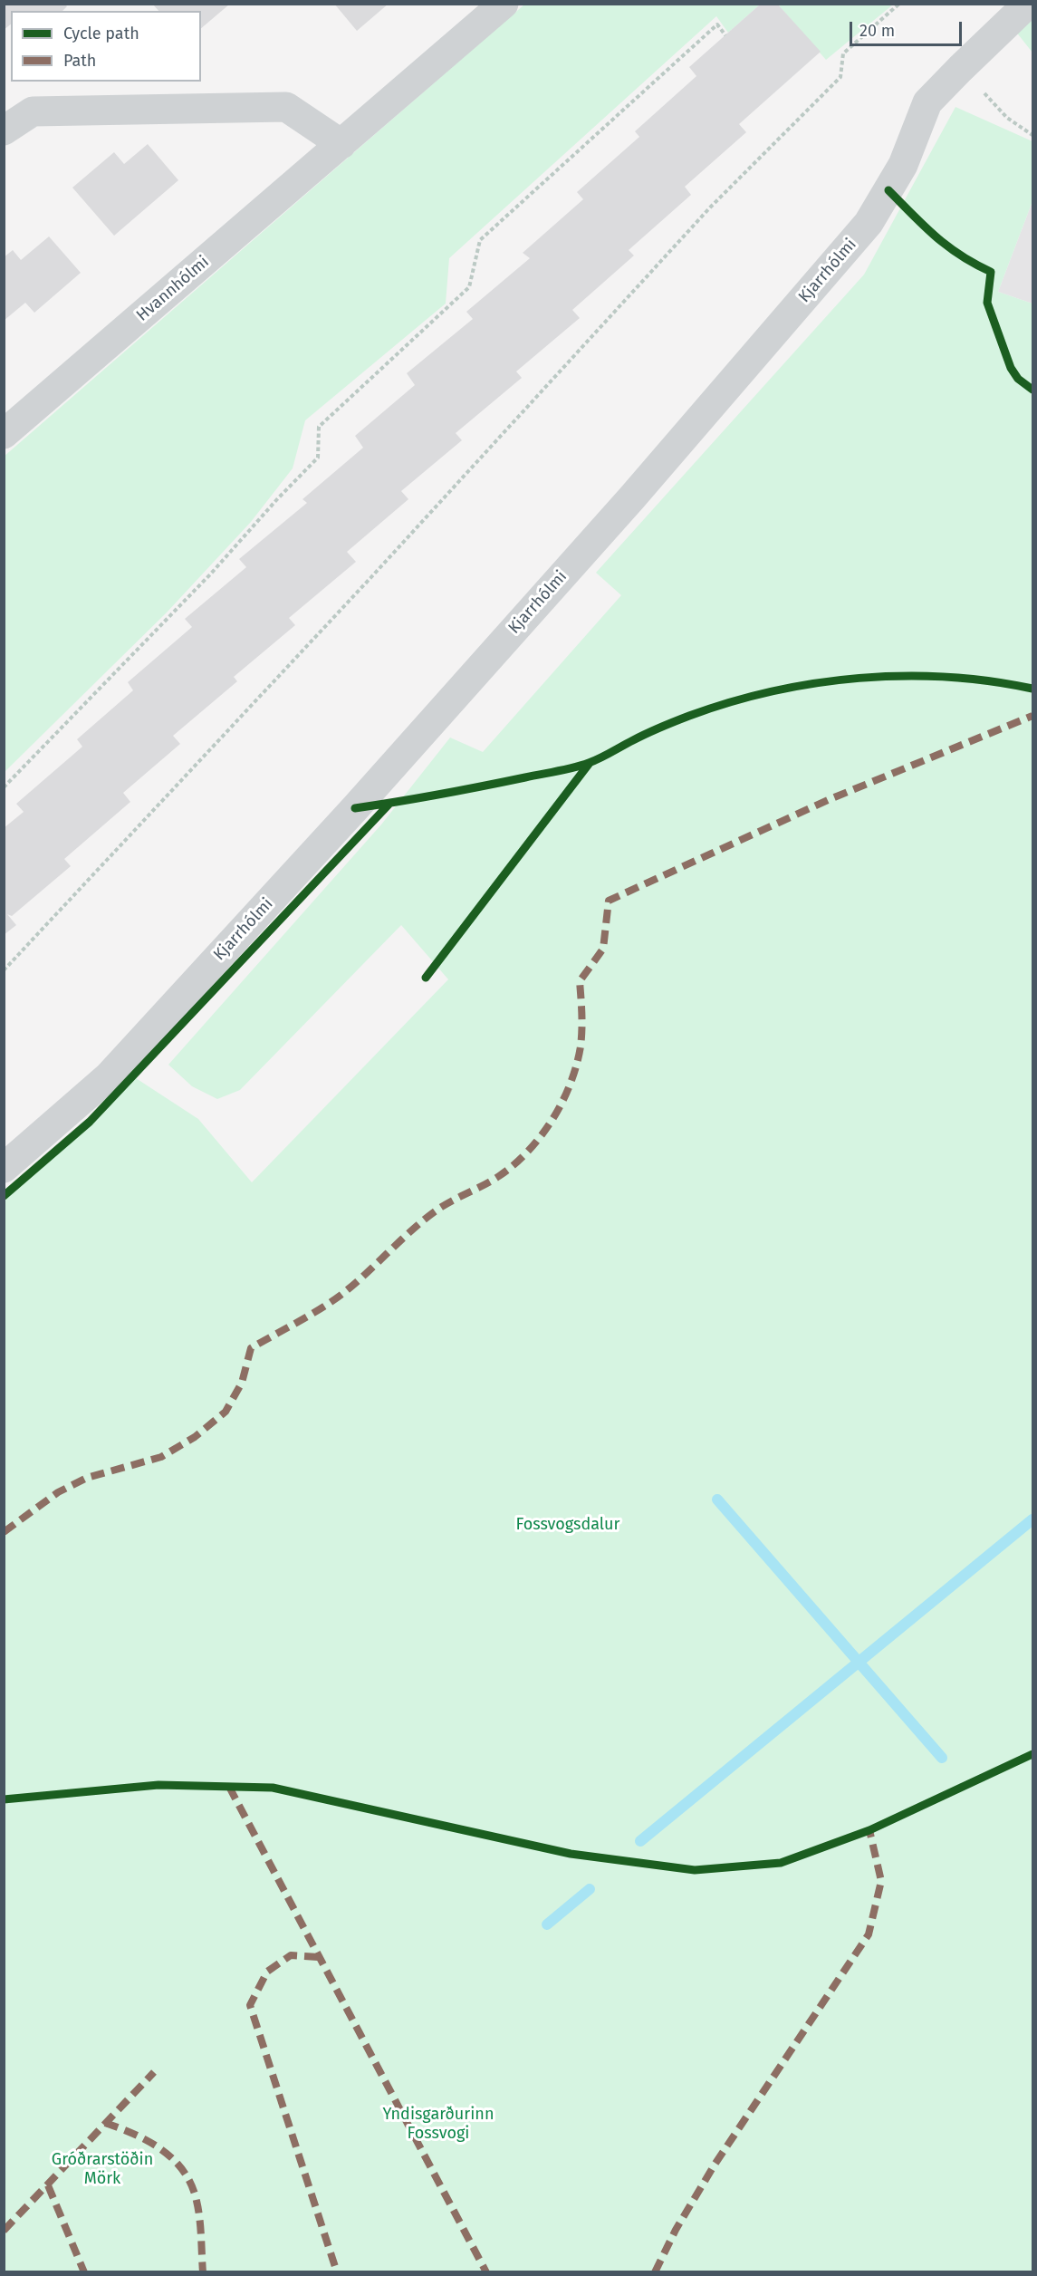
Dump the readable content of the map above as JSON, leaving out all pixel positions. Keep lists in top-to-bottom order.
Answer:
{
  "streets": {
    "street": ["Kjarrhólmi", "Hvannhólmi"]
  },
  "parks": ["Fossvogsdalur", "Yndisgarðurinn Fossvogi", "Gróðrarstöðin Mörk"],
  "legend": ["Cycle path", "Path"],
  "scale_bar": "20 m"
}
